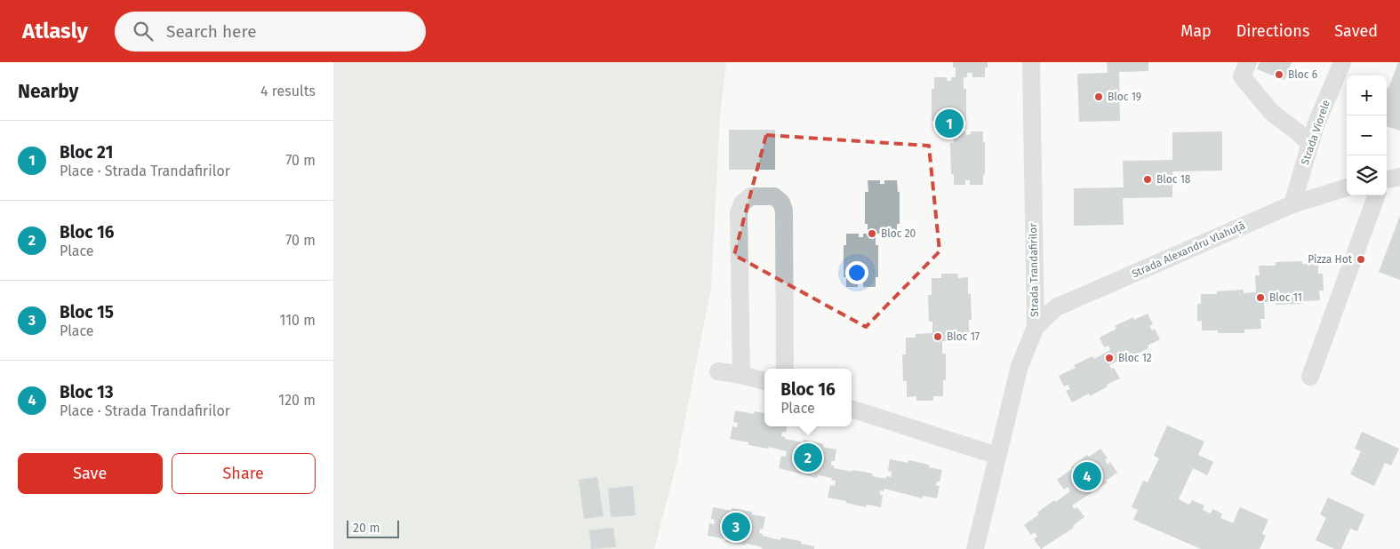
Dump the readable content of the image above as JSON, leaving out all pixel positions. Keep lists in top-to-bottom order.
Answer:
{
  "streets": {
    "street": ["Strada Viorele", "Strada Alexandru Vlahuță", "Strada Trandafirilor"]
  },
  "crossings": [
    ["Strada Viorele", "Strada Alexandru Vlahuță"],
    ["Strada Alexandru Vlahuță", "Strada Trandafirilor"]
  ],
  "places": [
    "Bloc 6",
    "Bloc 19",
    "Bloc 18",
    "Bloc 20",
    "Pizza Hot",
    "Bloc 11",
    "Bloc 17",
    "Bloc 12"
  ],
  "scale_bar": "20 m",
  "page": {
    "header": "Atlasly",
    "search": "Search here",
    "nav": ["Map", "Directions", "Saved"],
    "heading": ["Nearby", "4 results"],
    "map_buttons": ["+", "−"],
    "pins": [
      "1",
      "2",
      "4",
      "3"
    ],
    "list": [
      {
        "mark": "1",
        "name": "Bloc 21",
        "note": "Place · Strada Trandafirilor",
        "value": "70 m"
      },
      {
        "mark": "2",
        "name": "Bloc 16",
        "note": "Place",
        "value": "70 m"
      },
      {
        "mark": "3",
        "name": "Bloc 15",
        "note": "Place",
        "value": "110 m"
      },
      {
        "mark": "4",
        "name": "Bloc 13",
        "note": "Place · Strada Trandafirilor",
        "value": "120 m"
      }
    ],
    "popup": ["Bloc 16", "Place"],
    "buttons": ["Save", "Share"],
    "scale": "20 m"
  }
}
